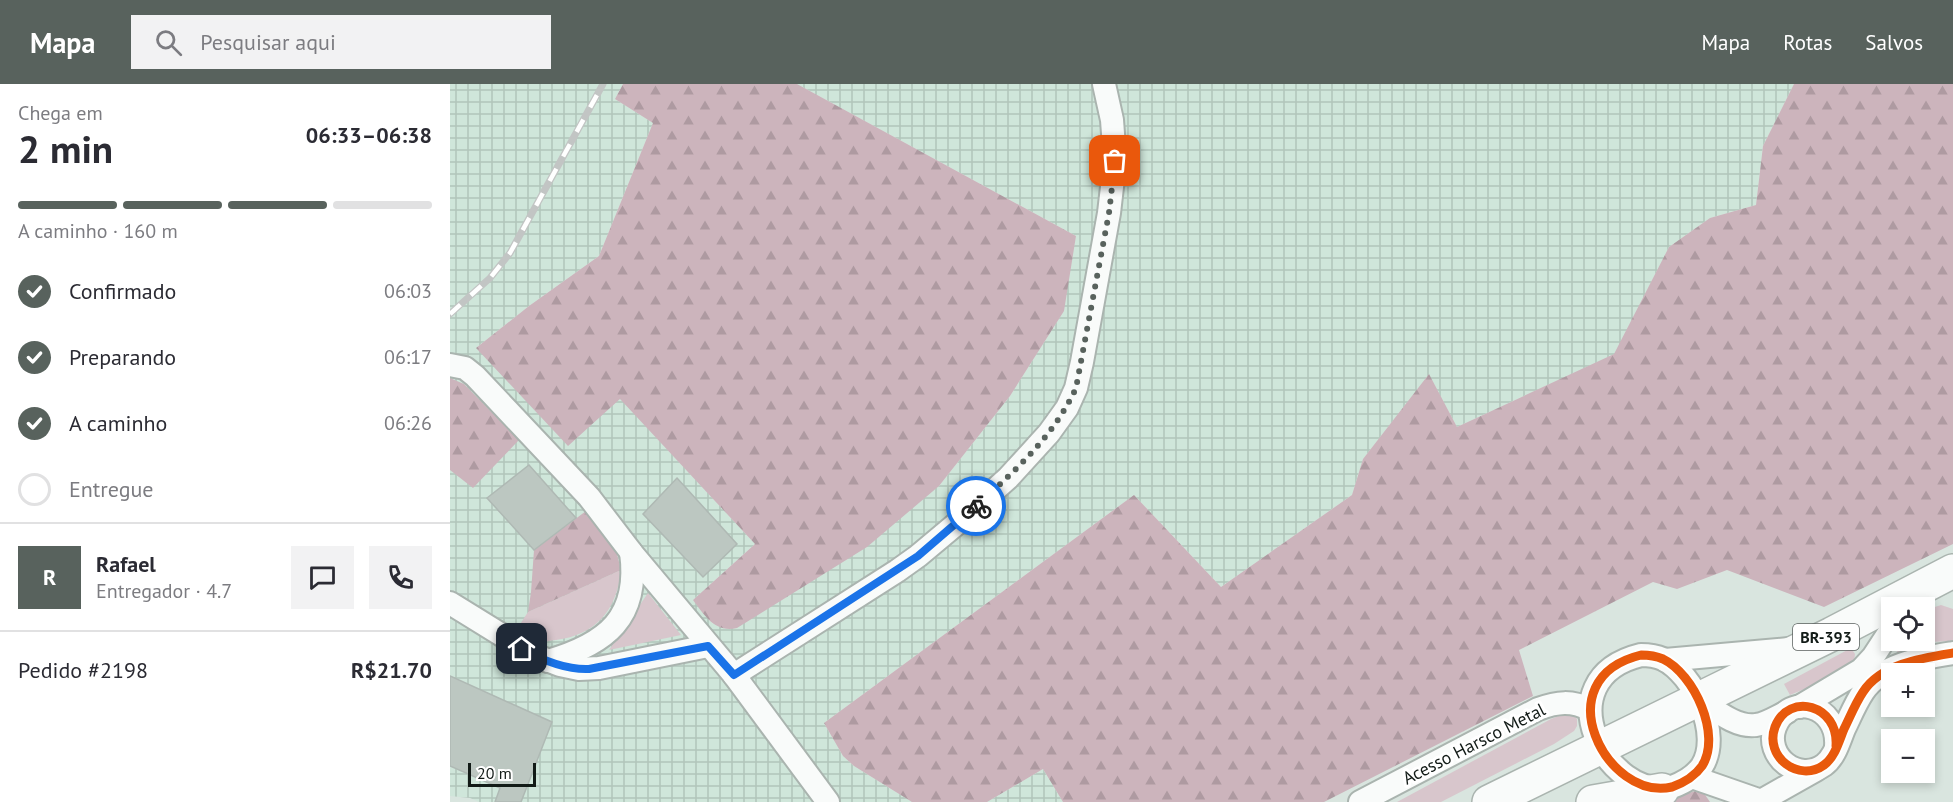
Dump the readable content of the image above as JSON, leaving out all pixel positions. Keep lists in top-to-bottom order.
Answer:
{
  "streets": {
    "highway": ["BR-393"],
    "street": ["Acesso Harsco Metal"]
  },
  "scale_bar": "20 m",
  "page": {
    "header": "Mapa",
    "search": "Pesquisar aqui",
    "nav": ["Mapa", "Rotas", "Salvos"],
    "heading": ["2 min", "Chega em", "06:33–06:38"],
    "panel": [
      "Rafael",
      "Entregador · 4.7",
      "Pedido #2198",
      "R$21.70"
    ],
    "bar": "A caminho · 160 m",
    "list": [
      ["Confirmado", "06:03"],
      ["Preparando", "06:17"],
      ["A caminho", "06:26"],
      "Entregue"
    ],
    "round": "R",
    "map_buttons": ["+", "−"],
    "scale": "20 m"
  }
}
